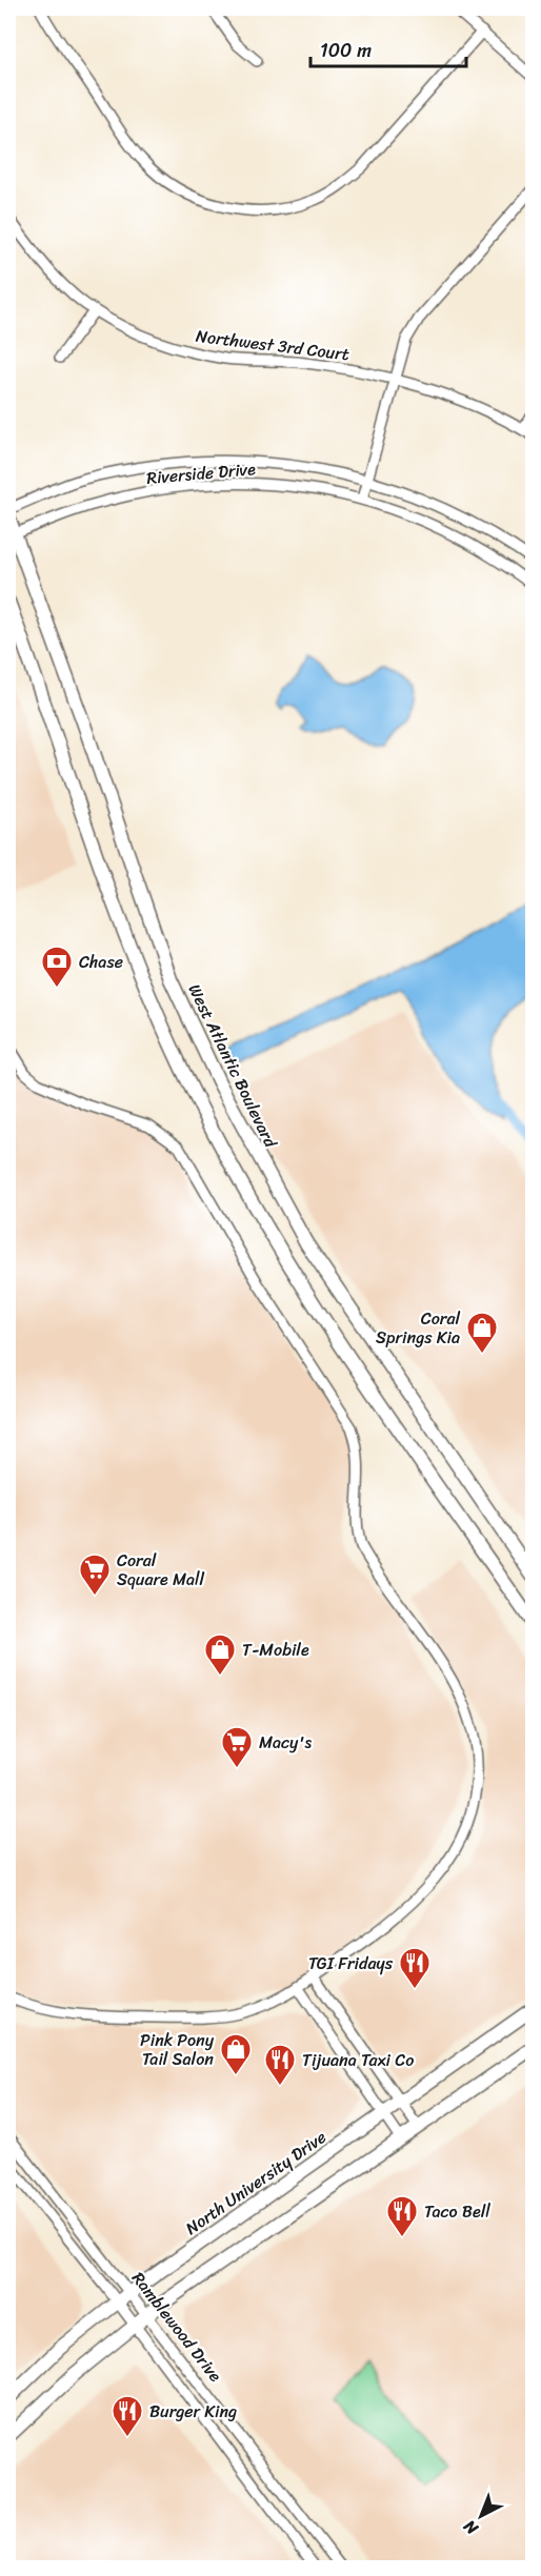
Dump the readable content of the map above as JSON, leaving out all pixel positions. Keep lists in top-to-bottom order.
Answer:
{
  "streets": {
    "main road": ["West Atlantic Boulevard", "North University Drive"],
    "street": ["Northwest 3rd Court", "Riverside Drive", "Ramblewood Drive"]
  },
  "crossings": [
    ["Riverside Drive", "West Atlantic Boulevard"],
    ["North University Drive", "Ramblewood Drive"]
  ],
  "places": {
    "bank": ["Chase"],
    "shop": ["Coral Springs Kia", "T-Mobile", "Pink Pony Tail Salon"],
    "supermarket": ["Coral Square Mall", "Macy's"],
    "restaurant": [
      "TGI Fridays",
      "Tijuana Taxi Co",
      "Taco Bell",
      "Burger King"
    ]
  },
  "scale_bar": "100 m",
  "north": "bottom left"
}
